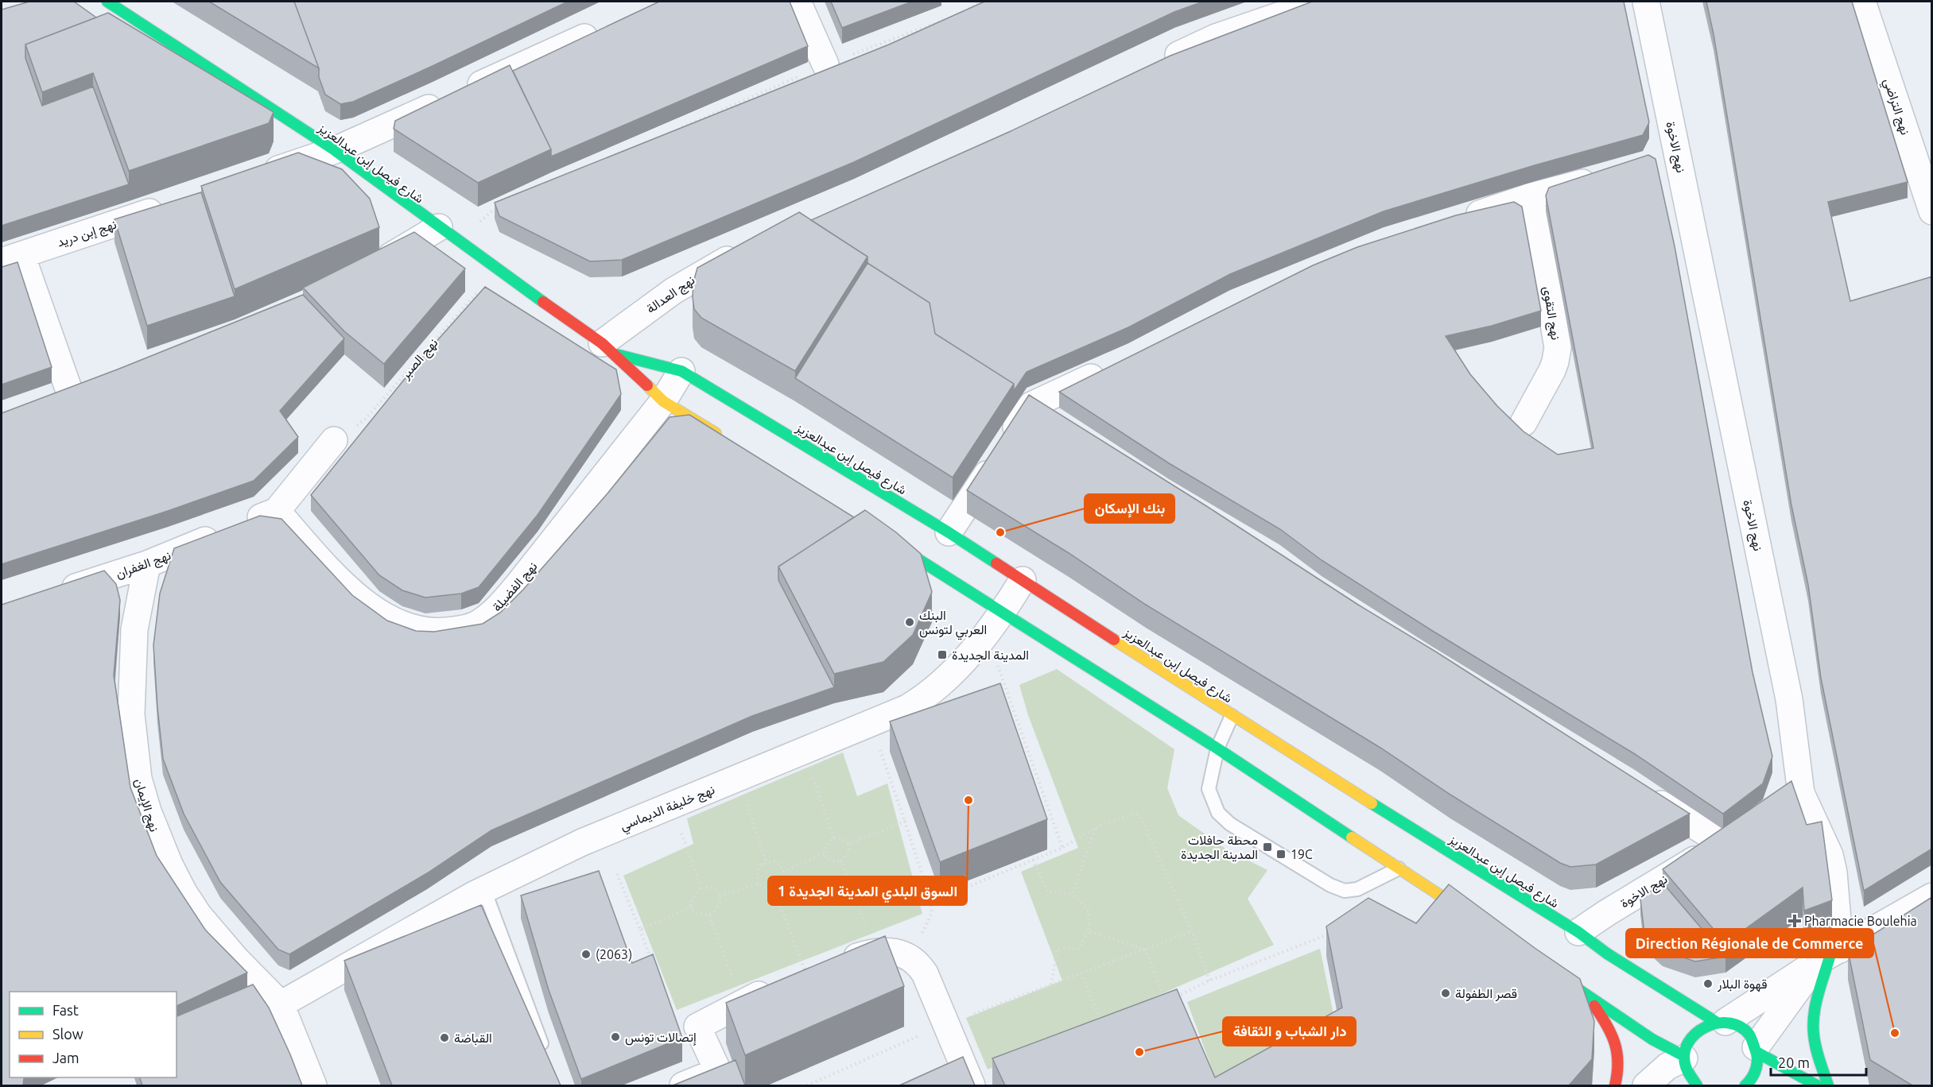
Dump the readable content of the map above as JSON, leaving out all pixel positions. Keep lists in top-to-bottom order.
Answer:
{
  "streets": {
    "main road": ["شارع فيصل إبن عبدالعزيز"],
    "street": [
      "نهج التراضي",
      "نهج الاخوة",
      "نهج إبن دريد",
      "نهج العدالة",
      "نهج التقوى",
      "نهج الغفران",
      "نهج الفضيلة",
      "نهج الإيمان",
      "نهج خليفة الديماسي"
    ],
    "path": ["نهج الصبر"]
  },
  "crossings": [
    ["نهج الاخوة", "شارع فيصل إبن عبدالعزيز"],
    ["شارع فيصل إبن عبدالعزيز", "نهج العدالة"],
    ["شارع فيصل إبن عبدالعزيز", "نهج الصبر"],
    ["شارع فيصل إبن عبدالعزيز", "نهج الفضيلة"],
    ["شارع فيصل إبن عبدالعزيز", "نهج خليفة الديماسي"],
    ["نهج الغفران", "نهج الفضيلة"],
    ["نهج الغفران", "نهج الإيمان"],
    ["نهج الإيمان", "نهج خليفة الديماسي"]
  ],
  "places": {
    "other": [
      "بنك الإسكان",
      "البنك العربي لتونس",
      "السوق البلدي المدينة الجديدة 1",
      "(2063)",
      "قهوة البلار",
      "قصر الطفولة",
      "Direction Régionale de Commerce",
      "إتصالات تونس",
      "القباضة",
      "دار الشباب و الثقافة"
    ],
    "transit": ["المدينة الجديدة", "محطة حافلات المدينة الجديدة", "19C"],
    "health": ["Pharmacie Boulehia"]
  },
  "legend": ["Fast", "Slow", "Jam"],
  "scale_bar": "20 m"
}
